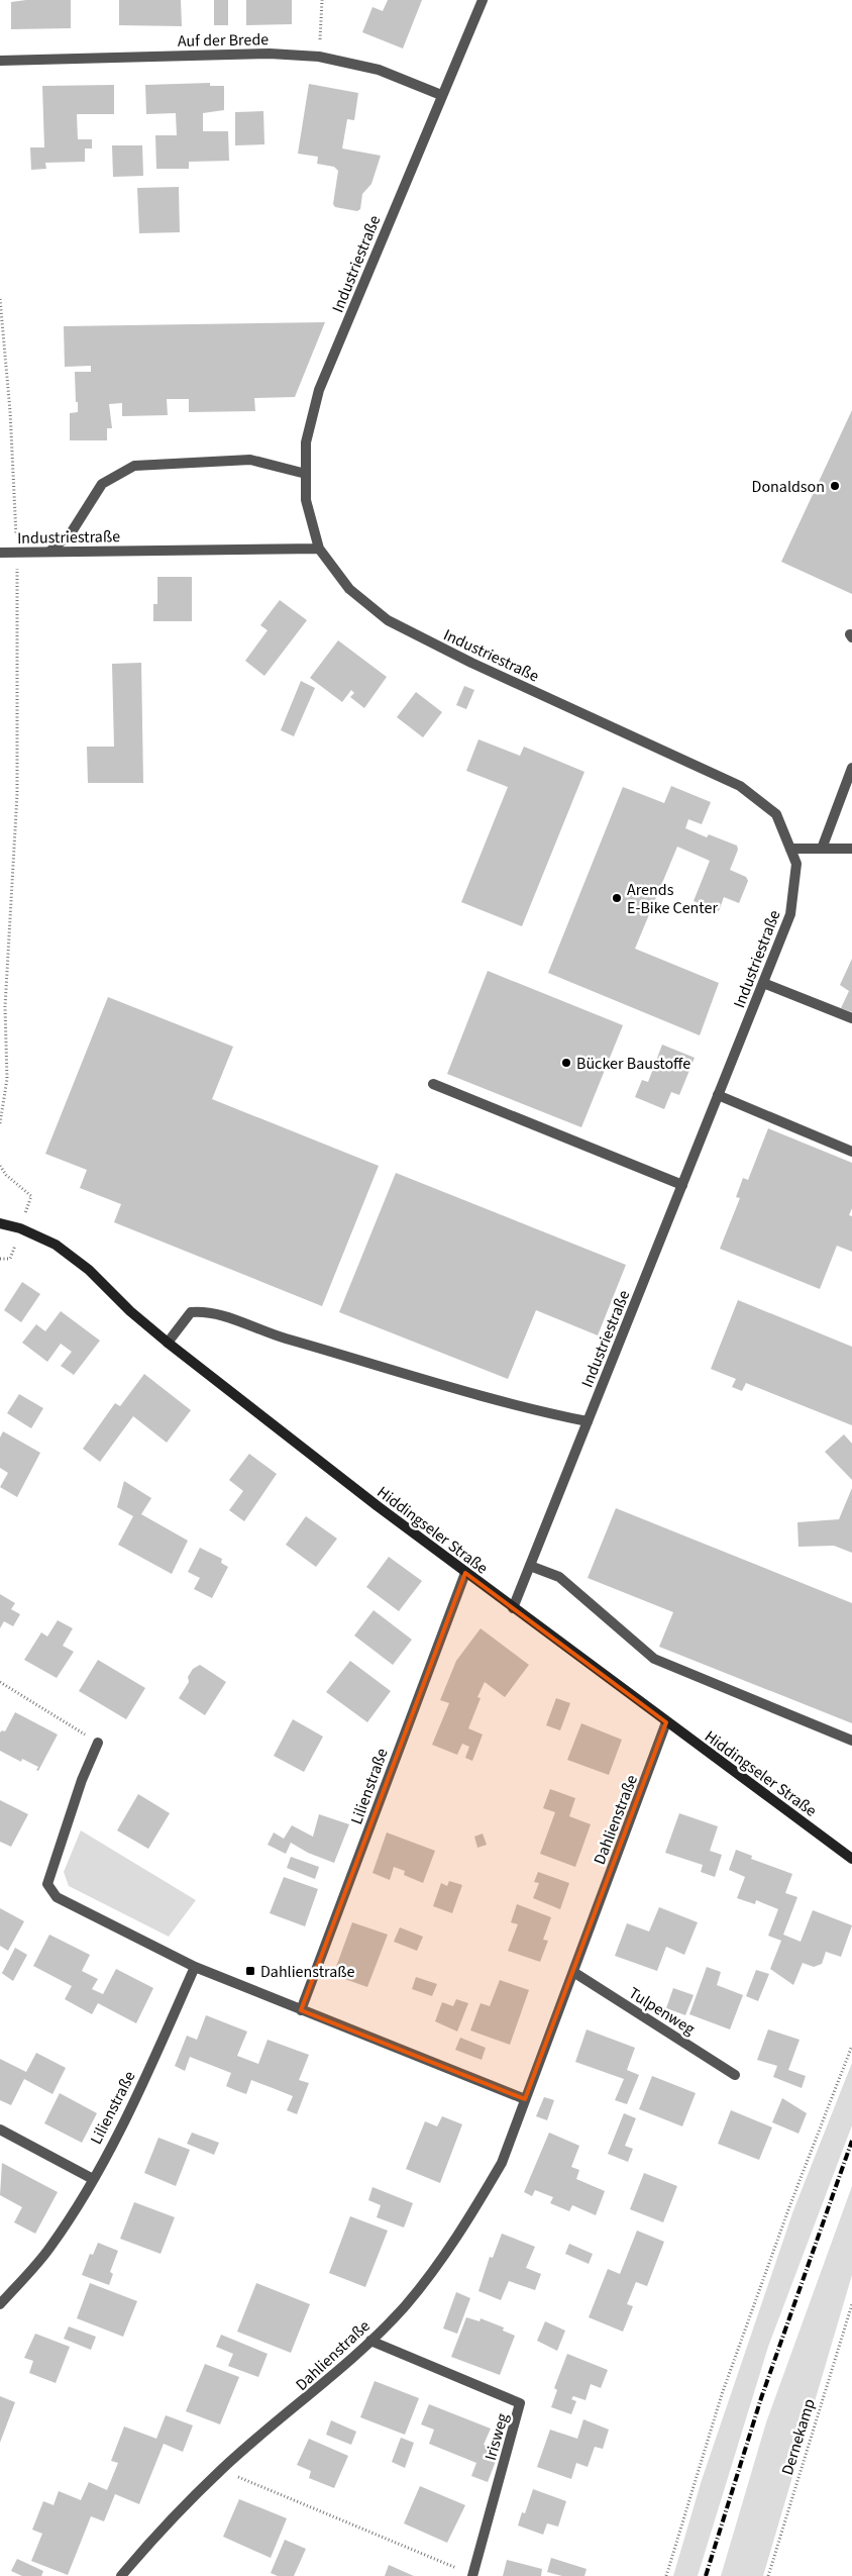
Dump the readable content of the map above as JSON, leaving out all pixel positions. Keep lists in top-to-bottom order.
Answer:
{
  "streets": {
    "street": [
      "Auf der Brede",
      "Industriestraße",
      "Hiddingseler Straße",
      "Lilienstraße",
      "Dahlienstraße",
      "Tulpenweg",
      "Irisweg"
    ],
    "path": ["Dernekamp"]
  },
  "crossings": [
    ["Auf der Brede", "Industriestraße"],
    ["Industriestraße", "Hiddingseler Straße"],
    ["Hiddingseler Straße", "Lilienstraße"],
    ["Hiddingseler Straße", "Dahlienstraße"],
    ["Dahlienstraße", "Tulpenweg"],
    ["Dahlienstraße", "Irisweg"]
  ],
  "places": {
    "other": ["Donaldson", "Arends E-Bike Center", "Bücker Baustoffe"],
    "transit": ["Dahlienstraße"]
  }
}
